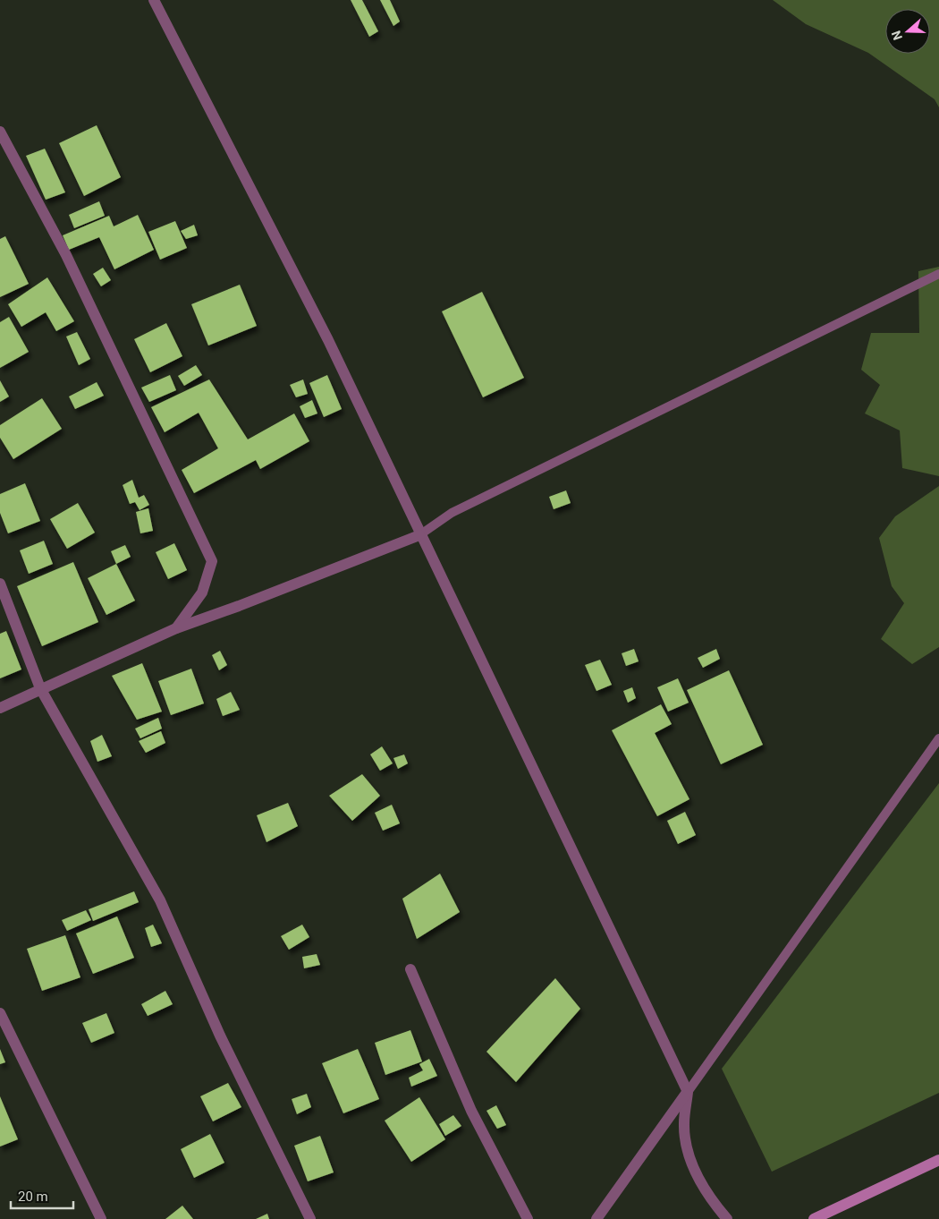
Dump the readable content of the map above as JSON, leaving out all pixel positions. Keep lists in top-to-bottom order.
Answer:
{
  "scale_bar": "20 m",
  "north": "left"
}
